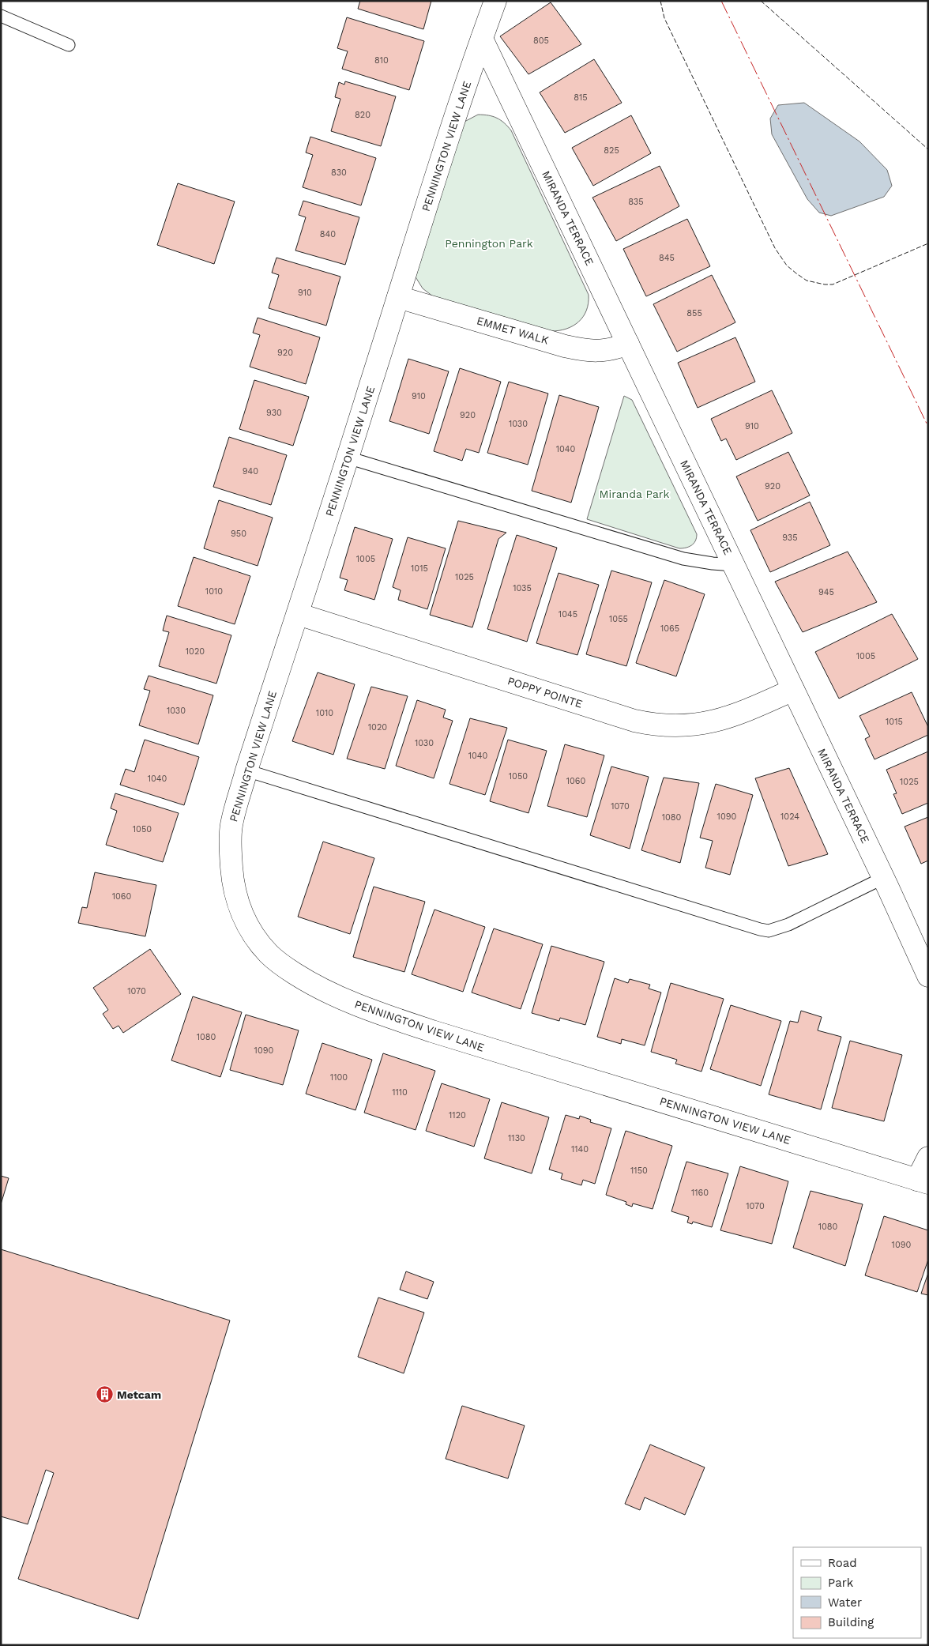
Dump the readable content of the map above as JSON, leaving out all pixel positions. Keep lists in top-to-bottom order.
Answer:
{
  "streets": {
    "street": [
      "PENNINGTON VIEW LANE",
      "MIRANDA TERRACE",
      "EMMET WALK",
      "POPPY POINTE"
    ]
  },
  "crossings": [
    ["PENNINGTON VIEW LANE", "MIRANDA TERRACE"],
    ["PENNINGTON VIEW LANE", "EMMET WALK"],
    ["PENNINGTON VIEW LANE", "POPPY POINTE"],
    ["MIRANDA TERRACE", "EMMET WALK"],
    ["MIRANDA TERRACE", "POPPY POINTE"]
  ],
  "parks": ["Pennington Park", "Miranda Park"],
  "places": {
    "building": ["Metcam"]
  },
  "house_numbers": [
    "805",
    "810",
    "815",
    "820",
    "825",
    "830",
    "835",
    "840",
    "845",
    "910",
    "855",
    "920",
    "910",
    "930",
    "920",
    "1030",
    "910",
    "1040",
    "940",
    "920",
    "950",
    "935",
    "1005",
    "1015",
    "1025",
    "1035",
    "1010",
    "945",
    "1045",
    "1055",
    "1065",
    "1020",
    "1005",
    "1030",
    "1010",
    "1015",
    "1020",
    "1030",
    "1040",
    "1050",
    "1040",
    "1060",
    "1025",
    "1070",
    "1090",
    "1024",
    "1080",
    "1050",
    "1060",
    "1070",
    "1080",
    "1090",
    "1100",
    "1110",
    "1120",
    "1130",
    "1140",
    "1150",
    "1160",
    "1070",
    "1080",
    "1090"
  ],
  "legend": [
    "Road",
    "Park",
    "Water",
    "Building"
  ]
}
